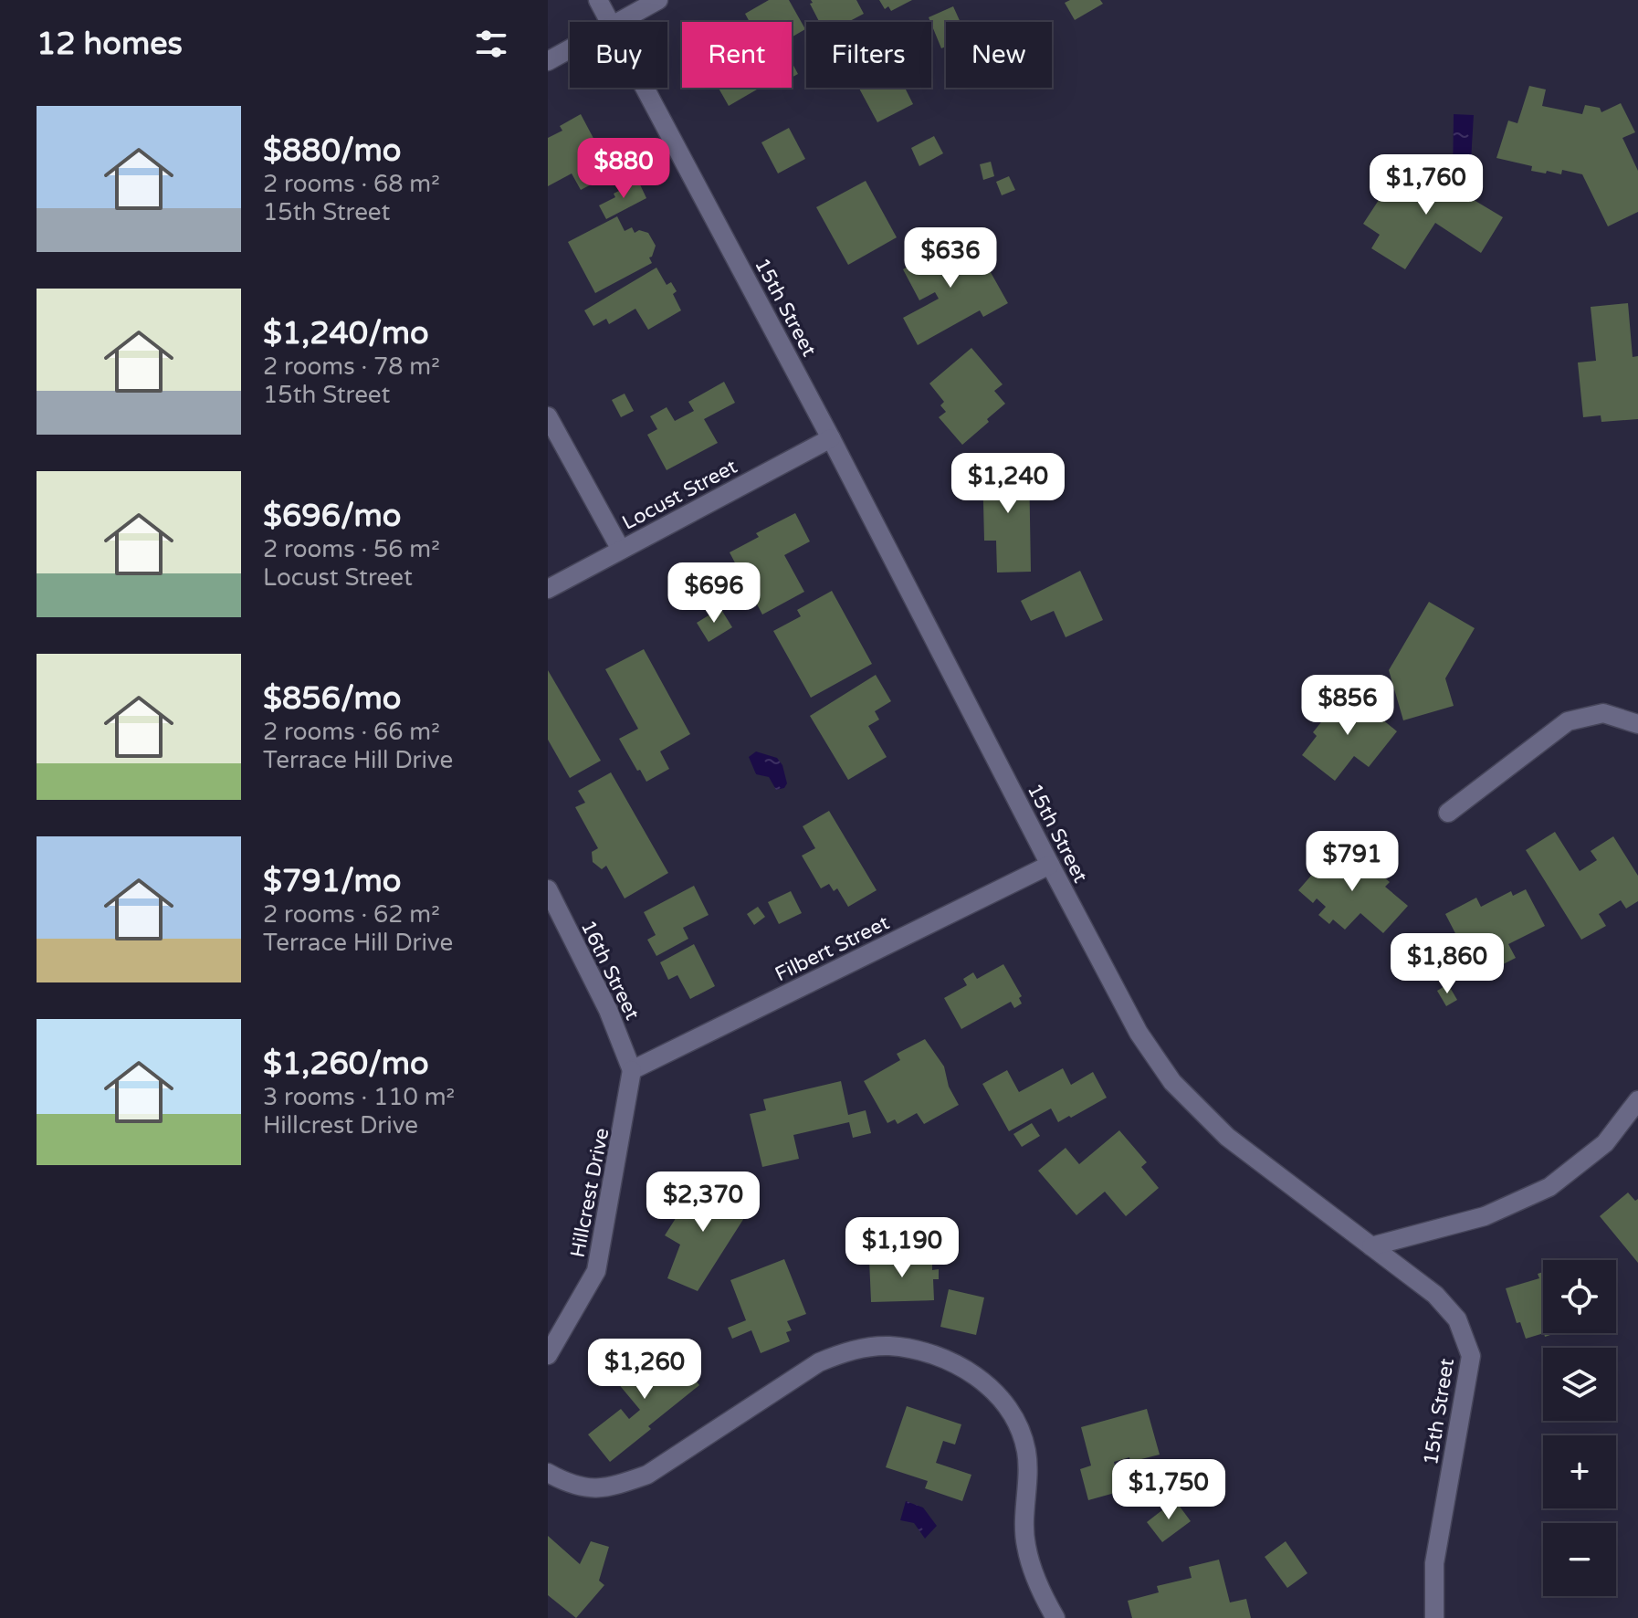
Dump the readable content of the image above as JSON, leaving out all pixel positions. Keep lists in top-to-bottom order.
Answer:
{
  "streets": {
    "street": [
      "15th Street",
      "Locust Street",
      "Filbert Street",
      "16th Street",
      "Hillcrest Drive"
    ]
  },
  "crossings": [
    ["15th Street", "Locust Street"],
    ["15th Street", "Filbert Street"],
    ["Filbert Street", "16th Street"],
    ["Filbert Street", "Hillcrest Drive"],
    ["16th Street", "Hillcrest Drive"]
  ],
  "page": {
    "heading": "12 homes",
    "chip": [
      "Buy",
      "Rent",
      "Filters",
      "New"
    ],
    "list": [
      {
        "name": "$880/mo",
        "note": "2 rooms · 68 m² · 15th Street"
      },
      {
        "name": "$1,240/mo",
        "note": "2 rooms · 78 m² · 15th Street"
      },
      {
        "name": "$696/mo",
        "note": "2 rooms · 56 m² · Locust Street"
      },
      {
        "name": "$856/mo",
        "note": "2 rooms · 66 m² · Terrace Hill Drive"
      },
      {
        "name": "$791/mo",
        "note": "2 rooms · 62 m² · Terrace Hill Drive"
      },
      {
        "name": "$1,260/mo",
        "note": "3 rooms · 110 m² · Hillcrest Drive"
      }
    ],
    "price": [
      "$880",
      "$1,760",
      "$636",
      "$1,240",
      "$696",
      "$856",
      "$791",
      "$1,860",
      "$2,370",
      "$1,190",
      "$1,260",
      "$1,750"
    ],
    "map_buttons": ["+", "−"]
  }
}
